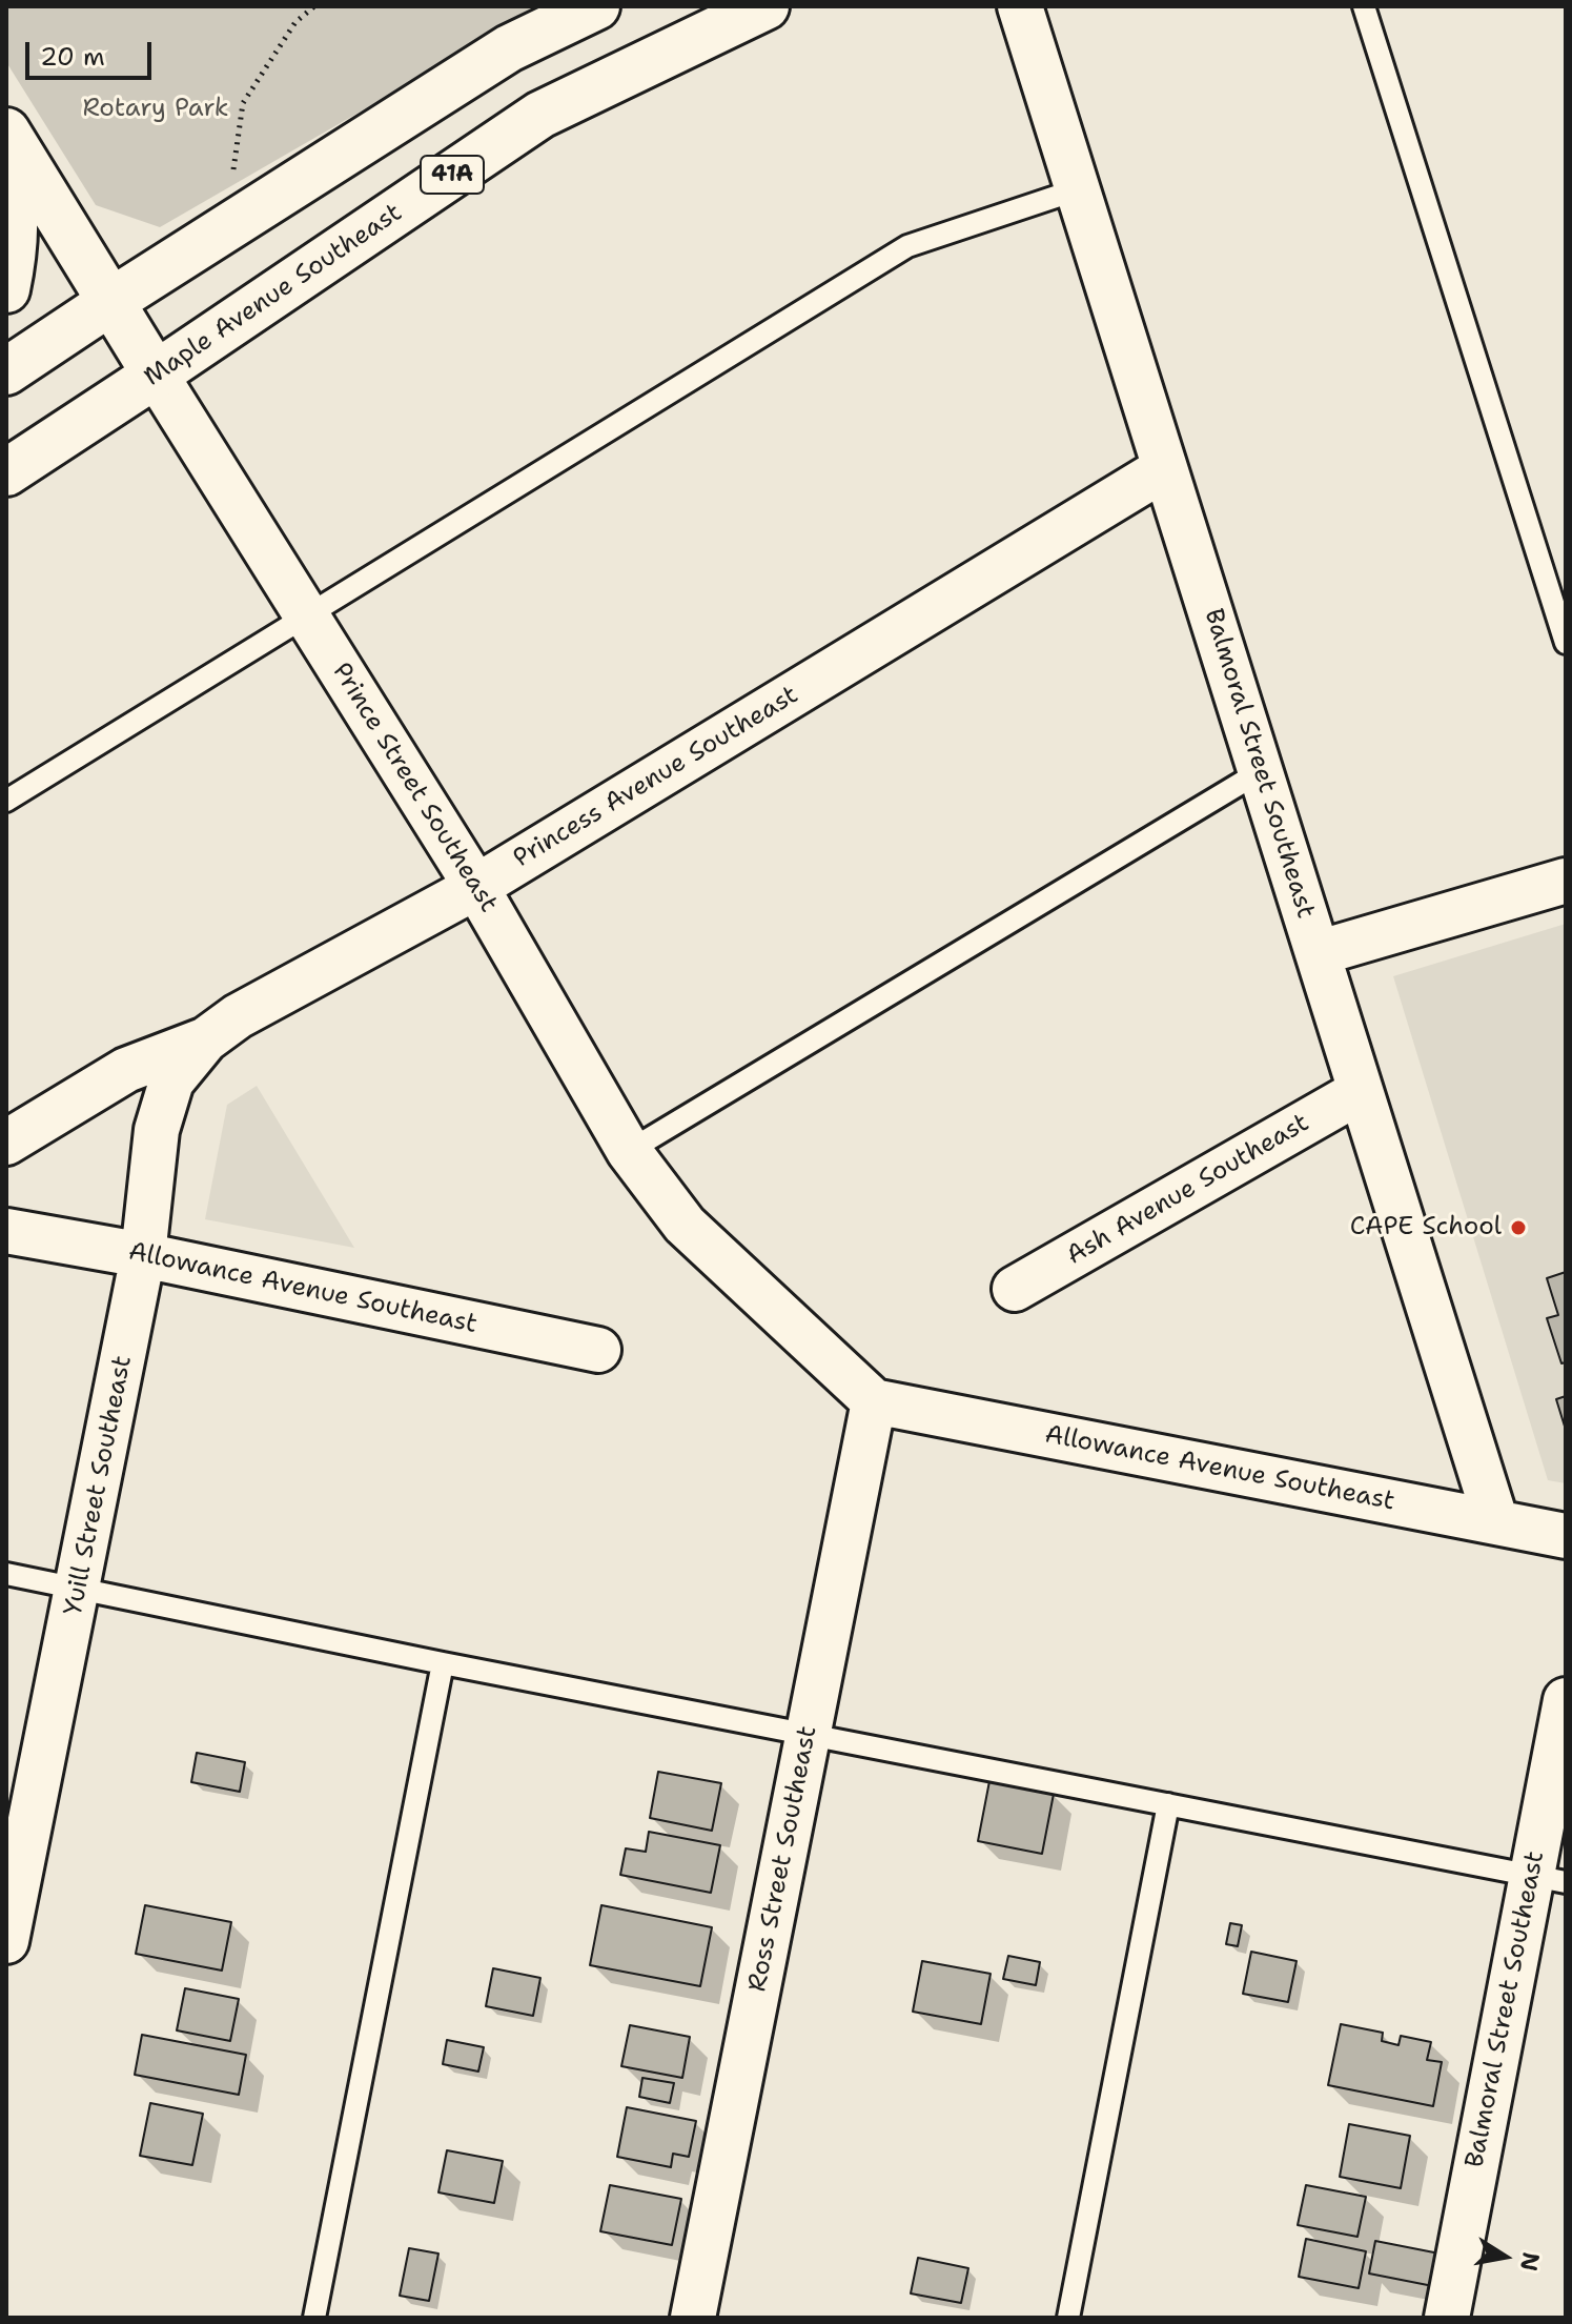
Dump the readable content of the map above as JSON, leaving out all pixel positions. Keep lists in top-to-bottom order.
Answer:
{
  "streets": {
    "main road": ["41A", "Maple Avenue Southeast", "Prince Street Southeast"],
    "street": [
      "Balmoral Street Southeast",
      "Princess Avenue Southeast",
      "Ash Avenue Southeast",
      "Allowance Avenue Southeast",
      "Yuill Street Southeast",
      "Ross Street Southeast"
    ]
  },
  "crossings": [
    ["Maple Avenue Southeast", "Prince Street Southeast"],
    ["Balmoral Street Southeast", "Princess Avenue Southeast"],
    ["Balmoral Street Southeast", "Ash Avenue Southeast"],
    ["Balmoral Street Southeast", "Allowance Avenue Southeast"],
    ["Princess Avenue Southeast", "Prince Street Southeast"],
    ["Princess Avenue Southeast", "Yuill Street Southeast"],
    ["Prince Street Southeast", "Allowance Avenue Southeast"],
    ["Prince Street Southeast", "Ross Street Southeast"],
    ["Allowance Avenue Southeast", "Yuill Street Southeast"],
    ["Allowance Avenue Southeast", "Ross Street Southeast"]
  ],
  "parks": ["Rotary Park"],
  "places": ["CAPE School"],
  "scale_bar": "20 m",
  "north": "right"
}
